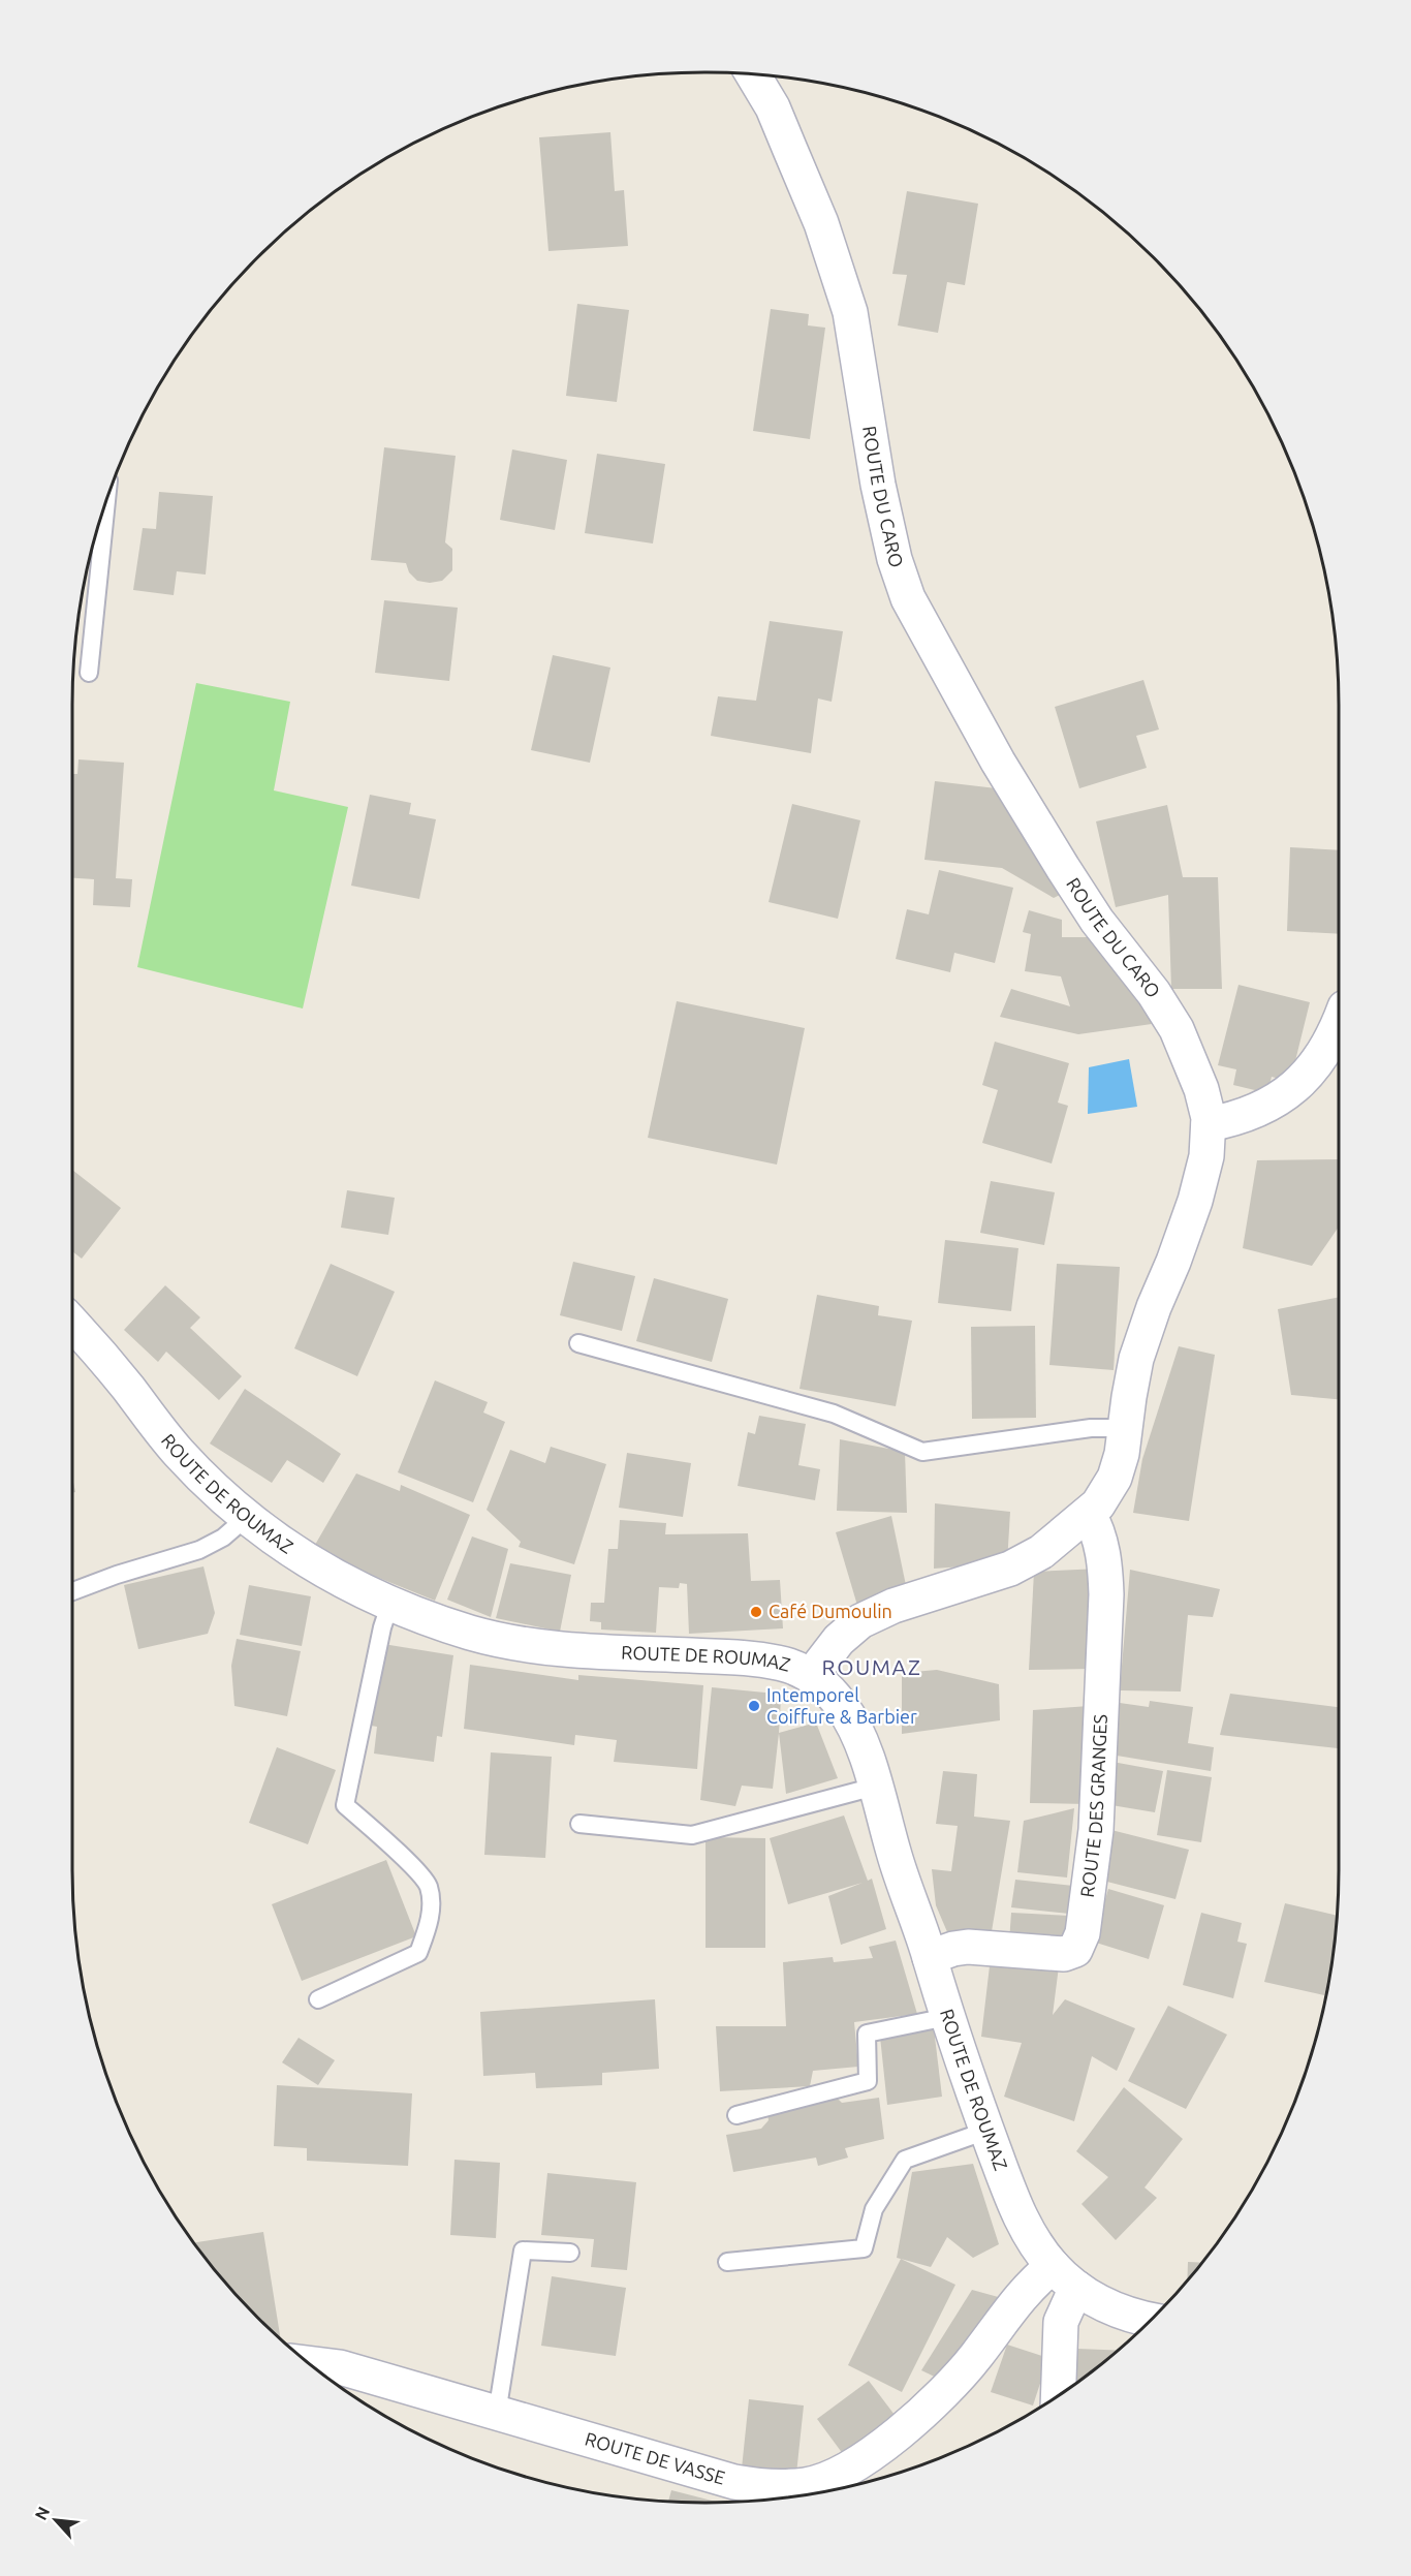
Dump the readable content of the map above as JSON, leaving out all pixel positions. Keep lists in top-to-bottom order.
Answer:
{
  "streets": {
    "street": [
      "ROUTE DU CARO",
      "ROUTE DE ROUMAZ",
      "ROUTE DES GRANGES",
      "ROUTE DE VASSE"
    ]
  },
  "crossings": [
    ["ROUTE DU CARO", "ROUTE DE ROUMAZ"],
    ["ROUTE DU CARO", "ROUTE DES GRANGES"],
    ["ROUTE DE ROUMAZ", "ROUTE DES GRANGES"],
    ["ROUTE DE ROUMAZ", "ROUTE DE VASSE"]
  ],
  "districts": ["ROUMAZ"],
  "places": ["Café Dumoulin", "Intemporel Coiffure & Barbier"],
  "north": "top left"
}
